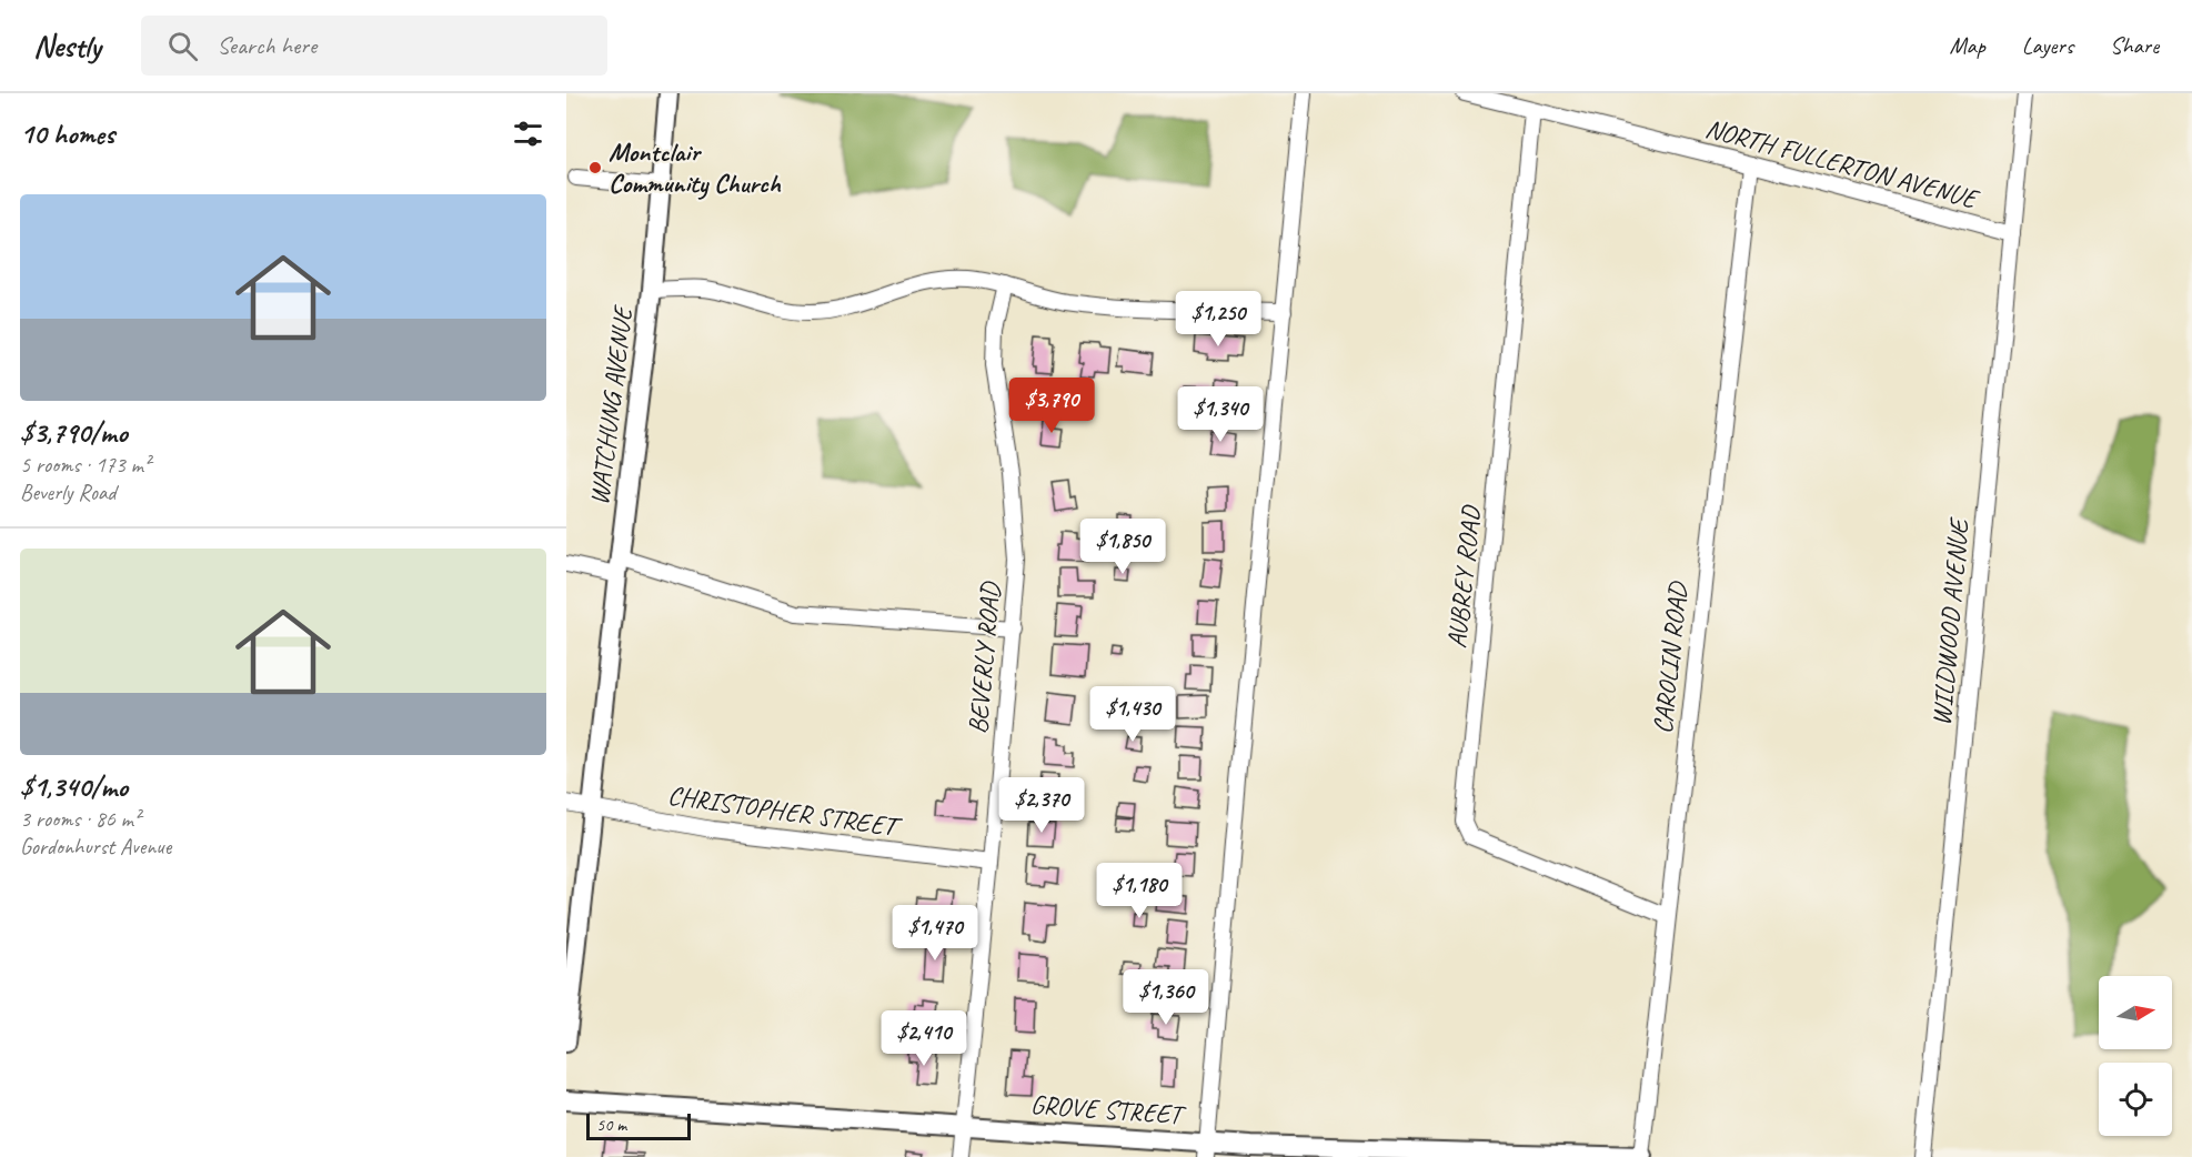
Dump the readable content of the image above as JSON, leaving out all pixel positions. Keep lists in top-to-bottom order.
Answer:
{
  "streets": {
    "main road": ["WATCHUNG AVENUE", "GROVE STREET"],
    "street": [
      "NORTH FULLERTON AVENUE",
      "AUBREY ROAD",
      "WILDWOOD AVENUE",
      "BEVERLY ROAD",
      "CAROLIN ROAD",
      "CHRISTOPHER STREET"
    ]
  },
  "crossings": [
    ["NORTH FULLERTON AVENUE", "AUBREY ROAD"],
    ["NORTH FULLERTON AVENUE", "WILDWOOD AVENUE"],
    ["NORTH FULLERTON AVENUE", "CAROLIN ROAD"],
    ["WATCHUNG AVENUE", "CHRISTOPHER STREET"],
    ["AUBREY ROAD", "CAROLIN ROAD"],
    ["BEVERLY ROAD", "CHRISTOPHER STREET"],
    ["BEVERLY ROAD", "GROVE STREET"],
    ["CAROLIN ROAD", "GROVE STREET"]
  ],
  "places": ["Montclair Community Church"],
  "scale_bar": "50 m",
  "north": "right",
  "page": {
    "header": "Nestly",
    "search": "Search here",
    "nav": ["Map", "Layers", "Share"],
    "heading": "10 homes",
    "list": [
      {
        "name": "$3,790/mo",
        "note": "5 rooms · 173 m² · Beverly Road"
      },
      {
        "name": "$1,340/mo",
        "note": "3 rooms · 86 m² · Gordonhurst Avenue"
      }
    ],
    "price": [
      "$1,250",
      "$3,790",
      "$1,340",
      "$1,850",
      "$1,430",
      "$2,370",
      "$1,180",
      "$1,470",
      "$1,360",
      "$2,410"
    ],
    "scale": "50 m"
  }
}
